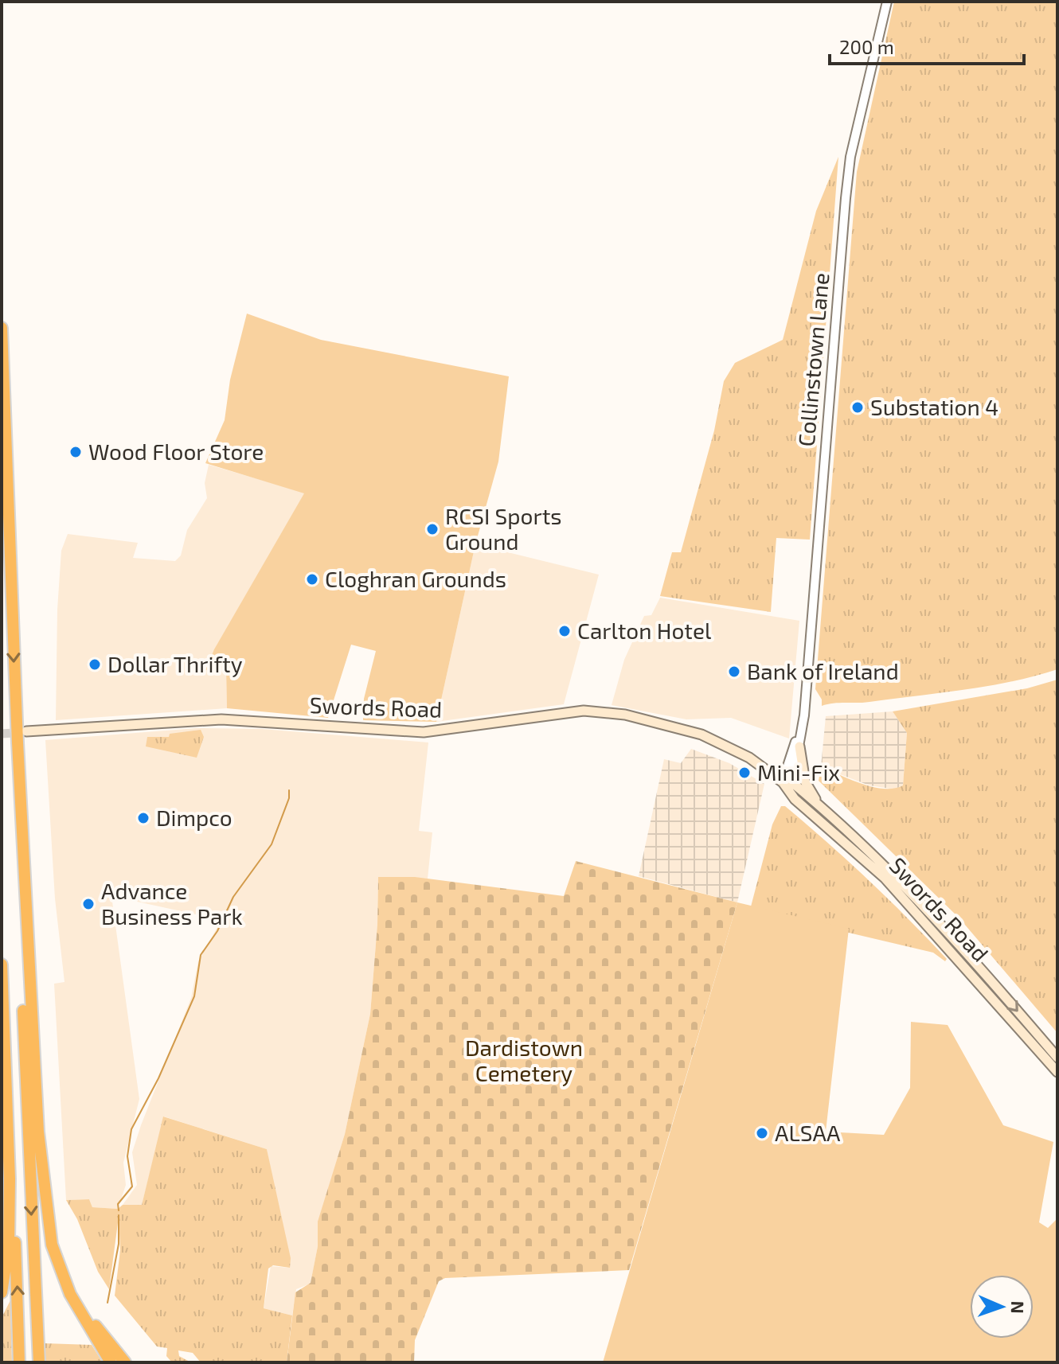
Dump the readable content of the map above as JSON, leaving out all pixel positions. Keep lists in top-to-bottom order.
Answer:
{
  "streets": {
    "main road": ["Swords Road"],
    "street": ["Collinstown Lane"]
  },
  "crossings": [
    ["Collinstown Lane", "Swords Road"]
  ],
  "parks": ["Dardistown Cemetery"],
  "places": [
    "Substation 4",
    "Wood Floor Store",
    "RCSI Sports Ground",
    "Cloghran Grounds",
    "Carlton Hotel",
    "Dollar Thrifty",
    "Bank of Ireland",
    "Mini-Fix",
    "Dimpco",
    "Advance Business Park",
    "ALSAA"
  ],
  "scale_bar": "200 m",
  "north": "right"
}
